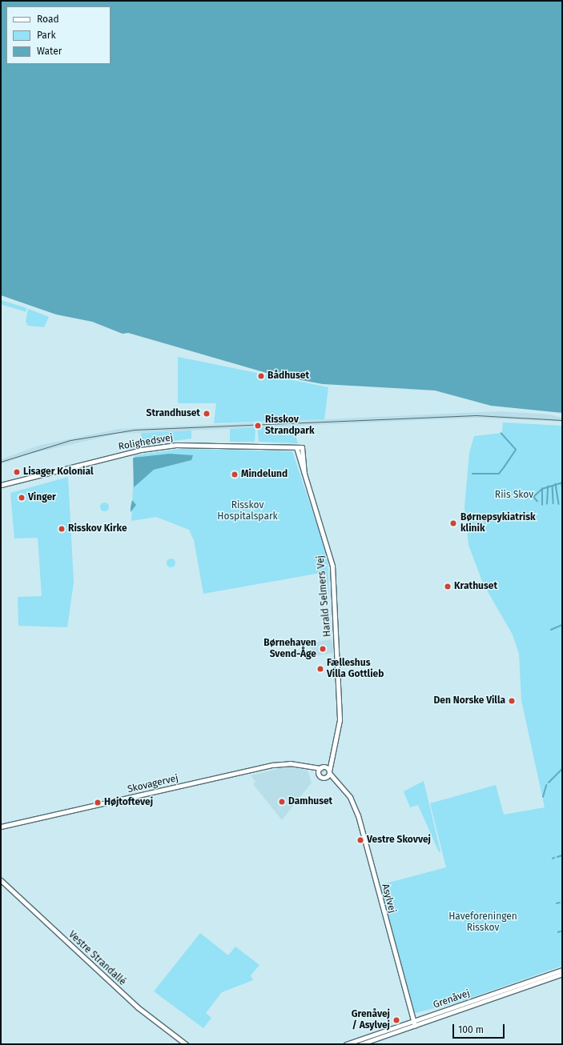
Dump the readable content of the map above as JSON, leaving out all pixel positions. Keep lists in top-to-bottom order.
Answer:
{
  "streets": {
    "street": [
      "Rolighedsvej",
      "Harald Selmers Vej",
      "Skovagervej",
      "Asylvej",
      "Vestre Strandallé",
      "Grenåvej"
    ]
  },
  "crossings": [
    ["Rolighedsvej", "Harald Selmers Vej"],
    ["Harald Selmers Vej", "Asylvej"],
    ["Skovagervej", "Asylvej"],
    ["Asylvej", "Grenåvej"]
  ],
  "parks": ["Riis Skov", "Risskov Hospitalspark", "Haveforeningen Risskov"],
  "places": [
    "Bådhuset",
    "Strandhuset",
    "Risskov Strandpark",
    "Lisager Kolonial",
    "Mindelund",
    "Vinger",
    "Børnepsykiatrisk klinik",
    "Risskov Kirke",
    "Krathuset",
    "Børnehaven Svend-Åge",
    "Fælleshus Villa Gottlieb",
    "Den Norske Villa",
    "Damhuset",
    "Højtoftevej",
    "Vestre Skovvej",
    "Grenåvej / Asylvej"
  ],
  "legend": ["Road", "Park", "Water"],
  "scale_bar": "100 m"
}
